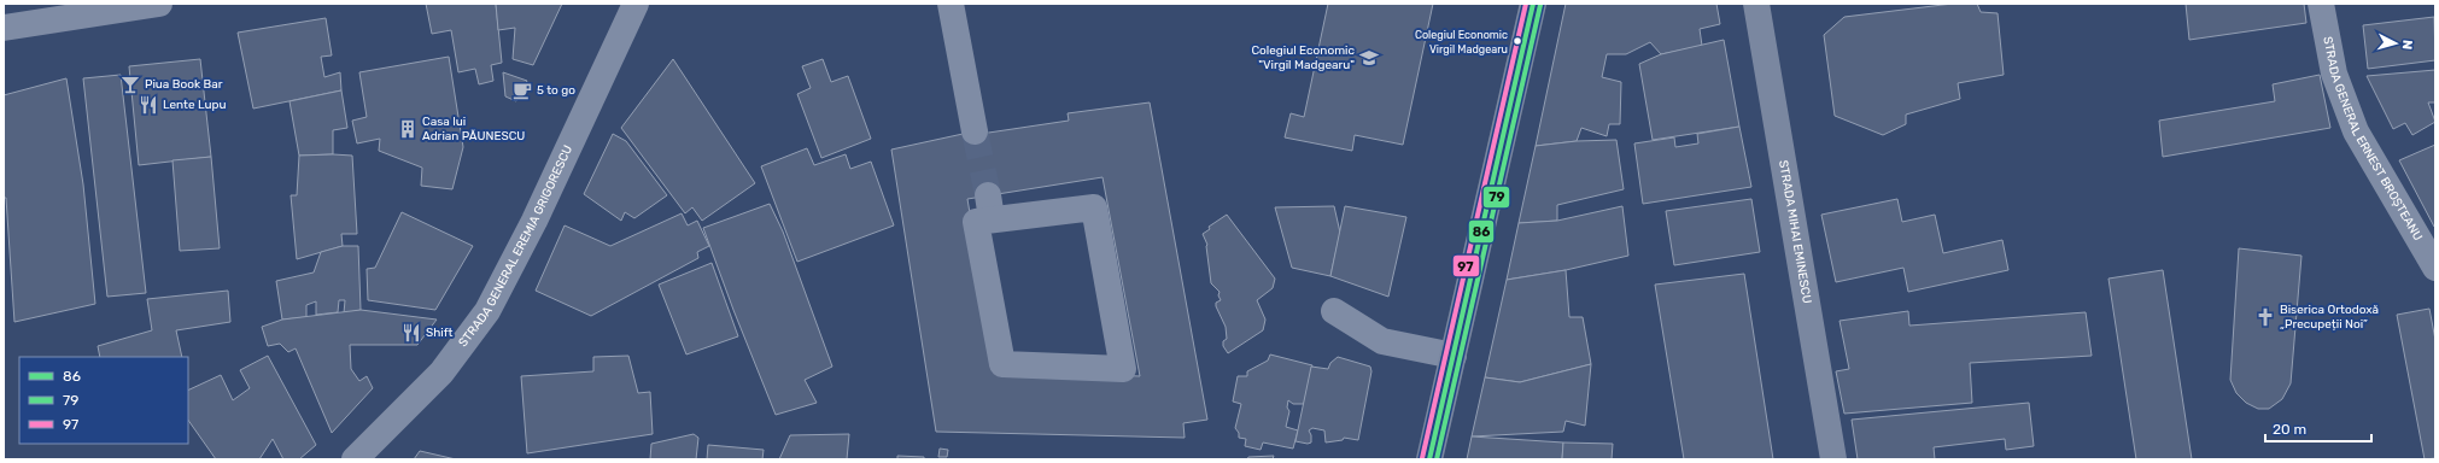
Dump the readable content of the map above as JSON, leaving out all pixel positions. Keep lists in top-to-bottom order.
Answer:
{
  "streets": {
    "main road": ["STRADA MIHAI EMINESCU"],
    "street": ["STRADA GENERAL ERNEST BROȘTEANU", "STRADA GENERAL EREMIA GRIGORESCU"]
  },
  "places": {
    "other": ["Colegiul Economic Virgil Madgearu"],
    "school or university": ["Colegiul Economic \"Virgil Madgearu\""],
    "bar": ["Piua Book Bar"],
    "cafe": ["5 to go"],
    "restaurant": ["Lente Lupu", "Shift"],
    "building": ["Casa lui Adrian PĂUNESCU"],
    "church": ["Biserica Ortodoxă „Precupeții Noi”"]
  },
  "lines": ["transit line 86", "transit line 97", "transit line 79"],
  "legend": ["86", "79", "97"],
  "scale_bar": "20 m",
  "north": "right"
}
